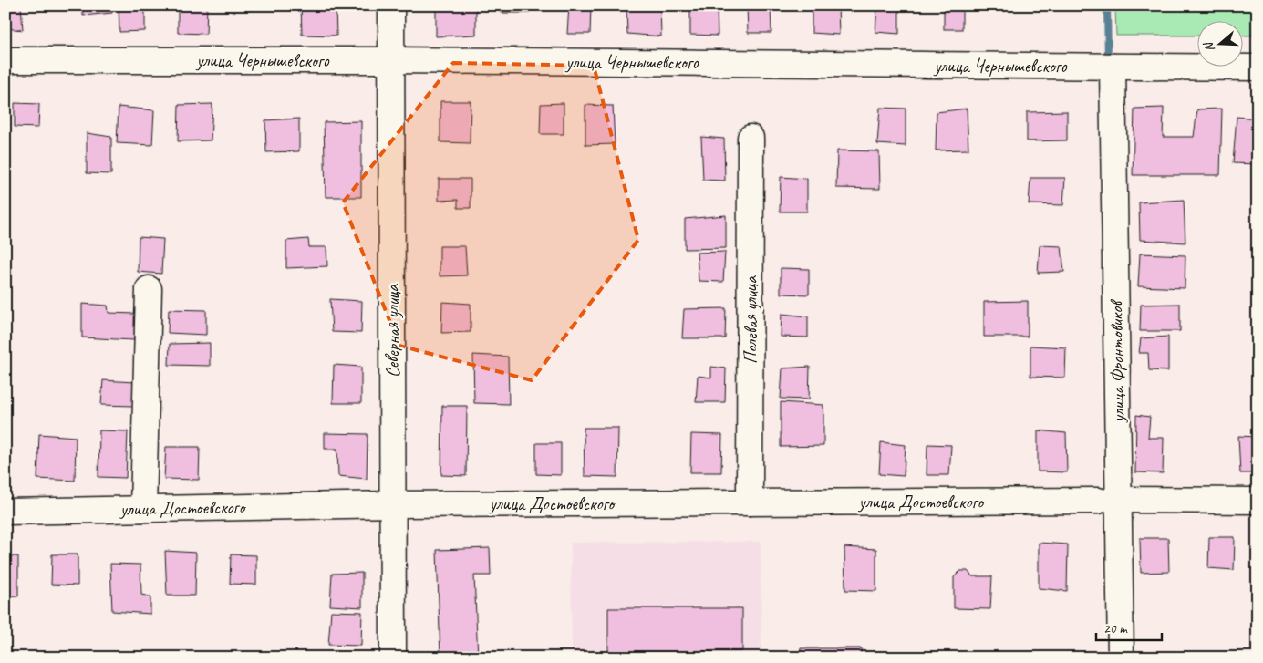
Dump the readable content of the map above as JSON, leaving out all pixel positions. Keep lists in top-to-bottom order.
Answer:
{
  "streets": {
    "street": [
      "улица Чернышевского",
      "Полевая улица",
      "Северная улица",
      "улица Фронтовиков",
      "улица Достоевского"
    ]
  },
  "crossings": [
    ["улица Чернышевского", "Северная улица"],
    ["улица Чернышевского", "улица Фронтовиков"],
    ["Полевая улица", "улица Достоевского"],
    ["Северная улица", "улица Достоевского"],
    ["улица Фронтовиков", "улица Достоевского"]
  ],
  "scale_bar": "20 m",
  "north": "left"
}
